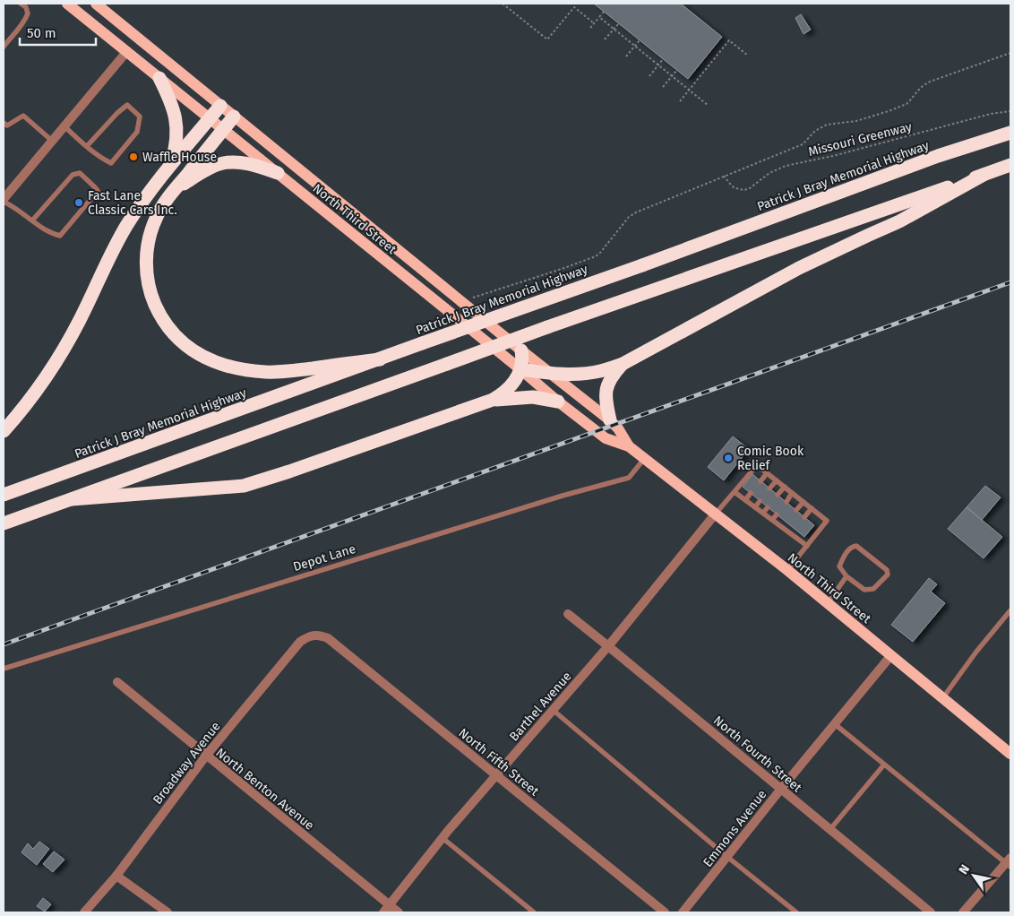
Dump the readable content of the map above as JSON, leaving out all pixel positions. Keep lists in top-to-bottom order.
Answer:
{
  "streets": {
    "highway": ["Patrick J Bray Memorial Highway"],
    "main road": ["North Third Street"],
    "street": [
      "Barthel Avenue",
      "North Fourth Street",
      "North Fifth Street",
      "Broadway Avenue",
      "North Benton Avenue",
      "Emmons Avenue"
    ],
    "lane": ["Depot Lane"],
    "path": ["Missouri Greenway"]
  },
  "crossings": [
    ["North Third Street", "Depot Lane"],
    ["North Third Street", "Barthel Avenue"],
    ["North Third Street", "Emmons Avenue"],
    ["Barthel Avenue", "North Fourth Street"],
    ["Barthel Avenue", "North Fifth Street"],
    ["Barthel Avenue", "North Benton Avenue"],
    ["North Fourth Street", "Emmons Avenue"],
    ["North Fifth Street", "Broadway Avenue"],
    ["Broadway Avenue", "North Benton Avenue"]
  ],
  "places": ["Waffle House", "Fast Lane Classic Cars Inc.", "Comic Book Relief"],
  "scale_bar": "50 m",
  "north": "top left"
}
